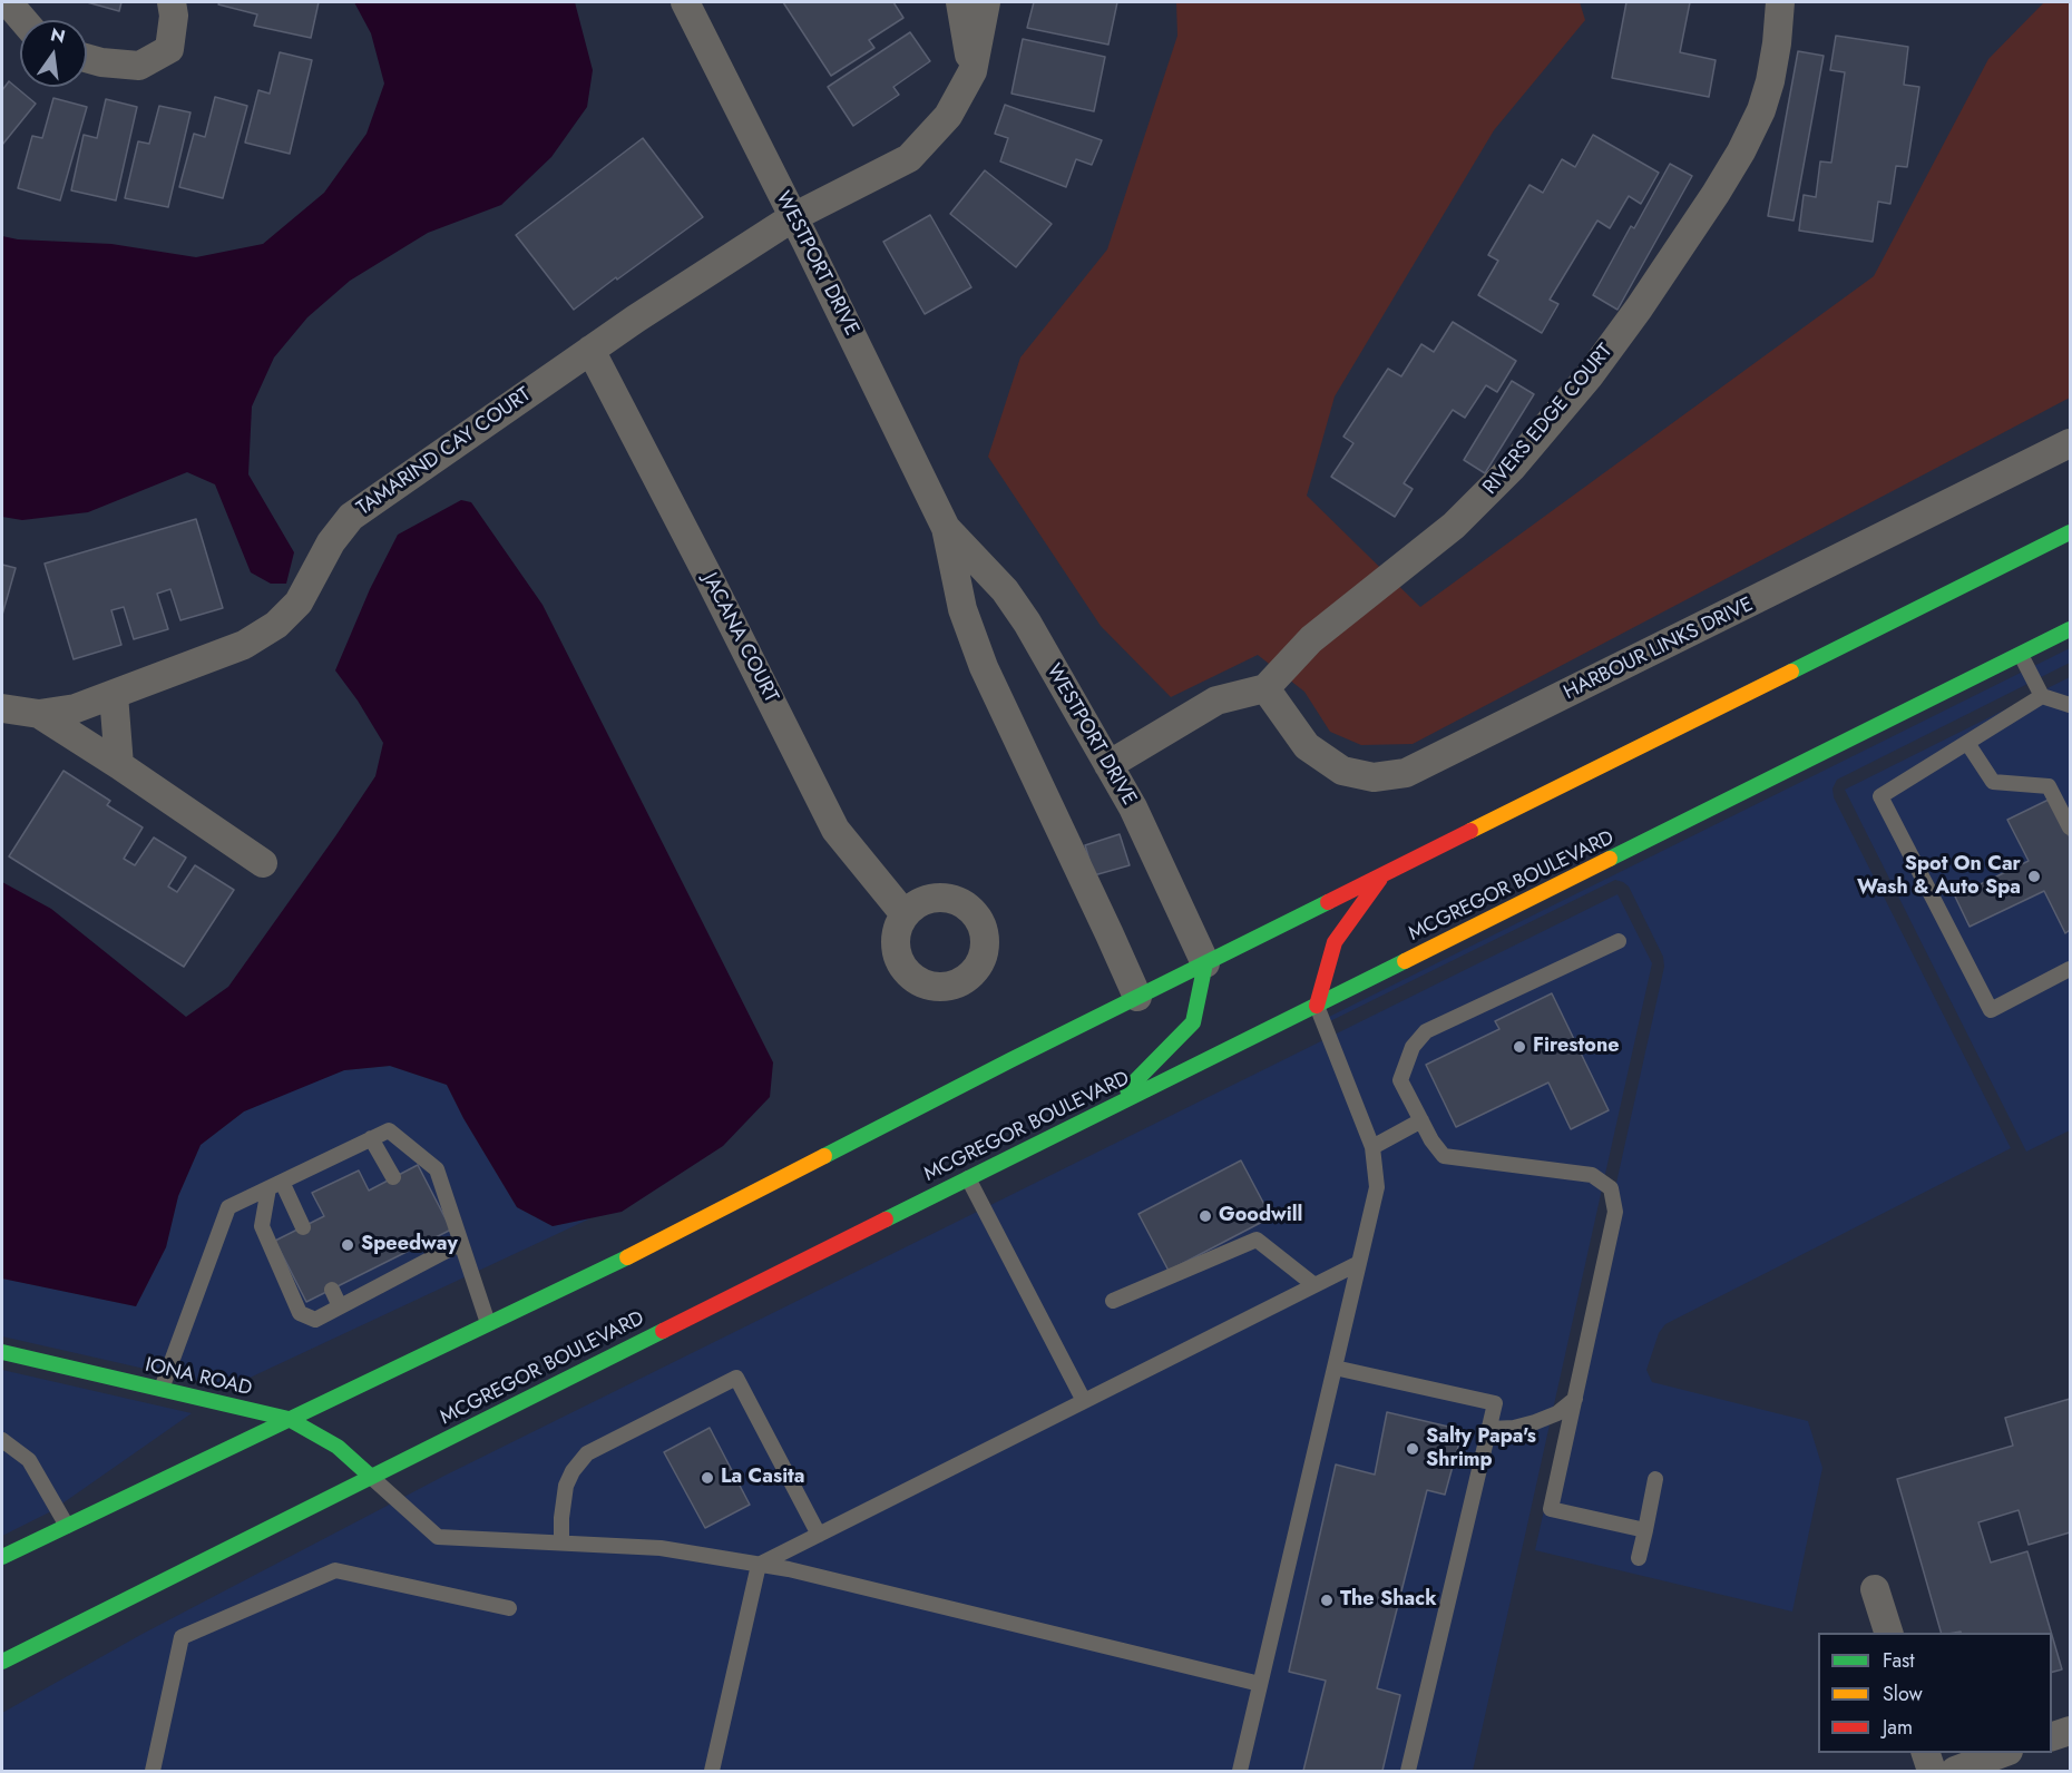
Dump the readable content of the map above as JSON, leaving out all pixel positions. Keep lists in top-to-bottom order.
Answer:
{
  "streets": {
    "main road": ["MCGREGOR BOULEVARD", "IONA ROAD"],
    "street": [
      "WESTPORT DRIVE",
      "RIVERS EDGE COURT",
      "TAMARIND CAY COURT",
      "JACANA COURT",
      "HARBOUR LINKS DRIVE"
    ]
  },
  "crossings": [
    ["WESTPORT DRIVE", "TAMARIND CAY COURT"],
    ["RIVERS EDGE COURT", "HARBOUR LINKS DRIVE"],
    ["TAMARIND CAY COURT", "JACANA COURT"],
    ["MCGREGOR BOULEVARD", "IONA ROAD"]
  ],
  "places": [
    "Spot On Car Wash & Auto Spa",
    "Firestone",
    "Goodwill",
    "Speedway",
    "Salty Papa's Shrimp",
    "La Casita",
    "The Shack"
  ],
  "legend": ["Fast", "Slow", "Jam"],
  "north": "top"
}
